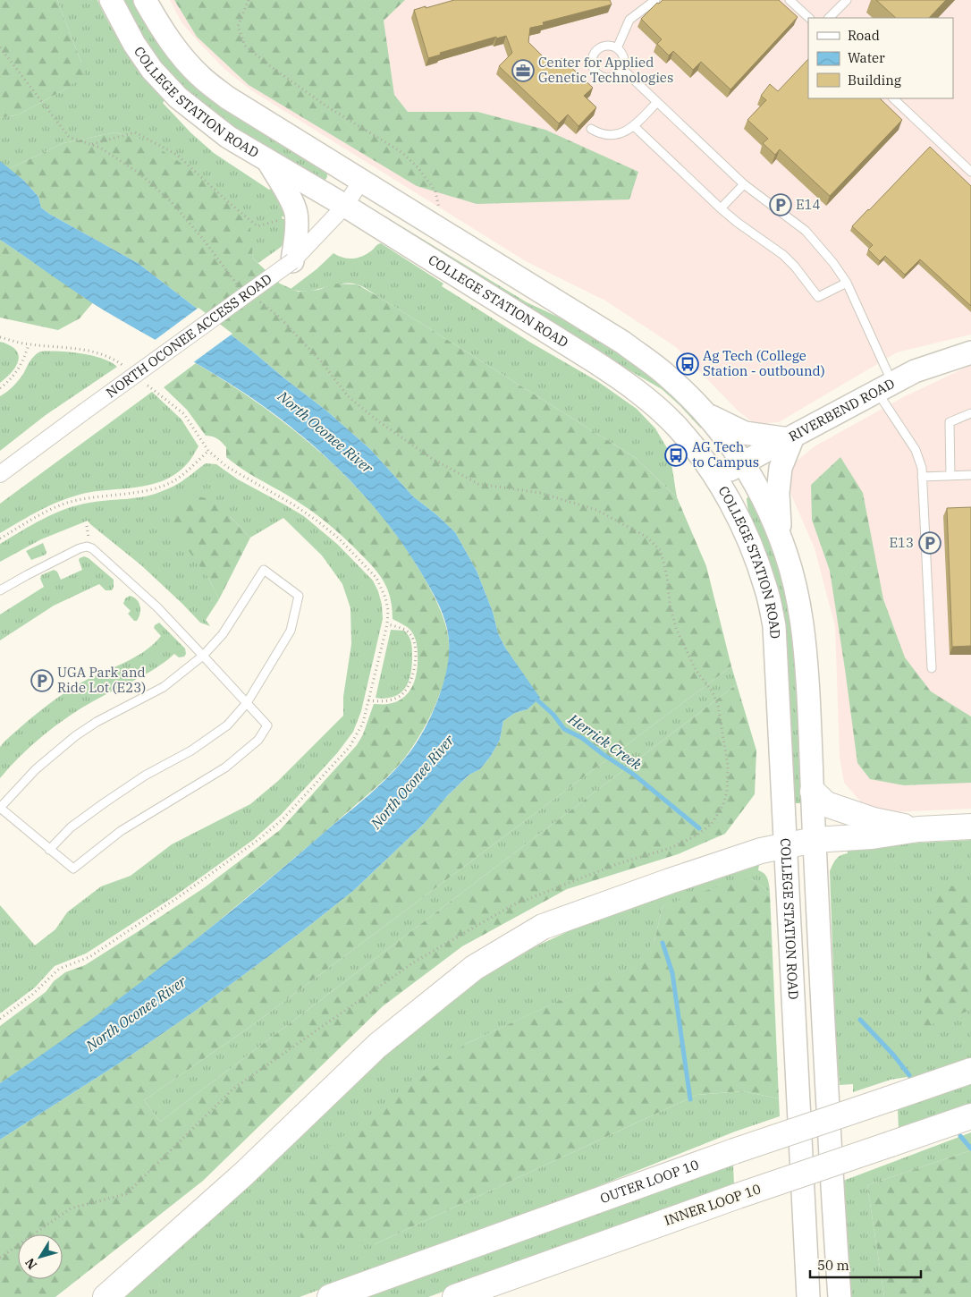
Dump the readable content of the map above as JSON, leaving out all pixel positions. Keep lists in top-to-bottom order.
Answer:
{
  "streets": {
    "highway": ["OUTER LOOP 10", "INNER LOOP 10"],
    "main road": ["COLLEGE STATION ROAD", "RIVERBEND ROAD"],
    "street": ["NORTH OCONEE ACCESS ROAD"]
  },
  "crossings": [
    ["COLLEGE STATION ROAD", "NORTH OCONEE ACCESS ROAD"],
    ["COLLEGE STATION ROAD", "RIVERBEND ROAD"]
  ],
  "water": ["North Oconee River", "Herrick Creek"],
  "places": {
    "office": ["Center for Applied Genetic Technologies"],
    "parking": ["E14", "E13", "UGA Park and Ride Lot (E23)"],
    "bus stop": ["Ag Tech (College Station - outbound)", "AG Tech to Campus"]
  },
  "legend": ["Road", "Water", "Building"],
  "scale_bar": "50 m",
  "north": "bottom left"
}
